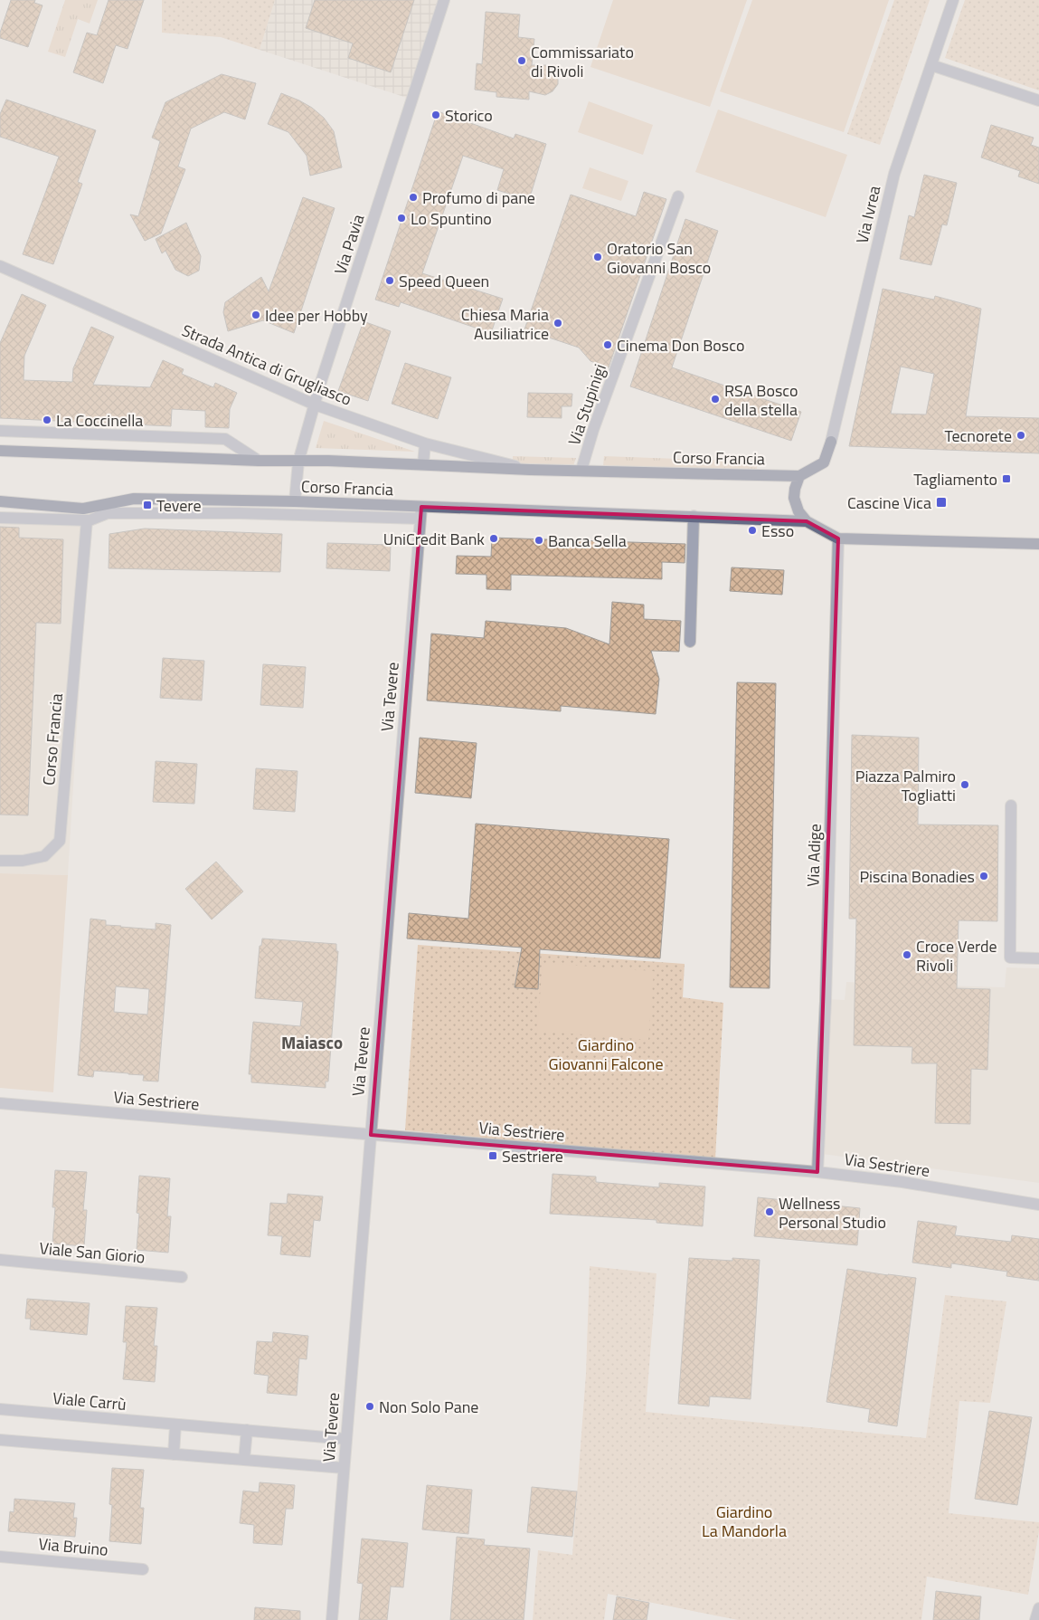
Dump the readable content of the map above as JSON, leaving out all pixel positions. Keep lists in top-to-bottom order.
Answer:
{
  "streets": {
    "main road": ["Corso Francia"],
    "street": [
      "Via Ivrea",
      "Via Pavia",
      "Strada Antica di Grugliasco",
      "Via Stupinigi",
      "Via Tevere",
      "Via Adige",
      "Via Sestriere",
      "Viale San Giorio",
      "Viale Carrù",
      "Via Bruino"
    ]
  },
  "crossings": [
    ["Via Pavia", "Strada Antica di Grugliasco"],
    ["Via Pavia", "Corso Francia"],
    ["Strada Antica di Grugliasco", "Corso Francia"],
    ["Via Stupinigi", "Corso Francia"],
    ["Corso Francia", "Via Tevere"],
    ["Via Tevere", "Via Sestriere"],
    ["Via Tevere", "Viale Carrù"],
    ["Via Adige", "Via Sestriere"]
  ],
  "districts": ["Maiasco"],
  "parks": ["Giardino Giovanni Falcone", "Giardino La Mandorla"],
  "places": {
    "other": [
      "Commissariato di Rivoli",
      "Storico",
      "Profumo di pane",
      "Lo Spuntino",
      "Oratorio San Giovanni Bosco",
      "Speed Queen",
      "Idee per Hobby",
      "Chiesa Maria Ausiliatrice",
      "Cinema Don Bosco",
      "RSA Bosco della stella",
      "La Coccinella",
      "Tecnorete",
      "Esso",
      "UniCredit Bank",
      "Banca Sella",
      "Piazza Palmiro Togliatti",
      "Piscina Bonadies",
      "Croce Verde Rivoli",
      "Wellness Personal Studio",
      "Non Solo Pane"
    ],
    "transit": [
      "Tagliamento",
      "Cascine Vica",
      "Tevere",
      "Sestriere"
    ]
  }
}
